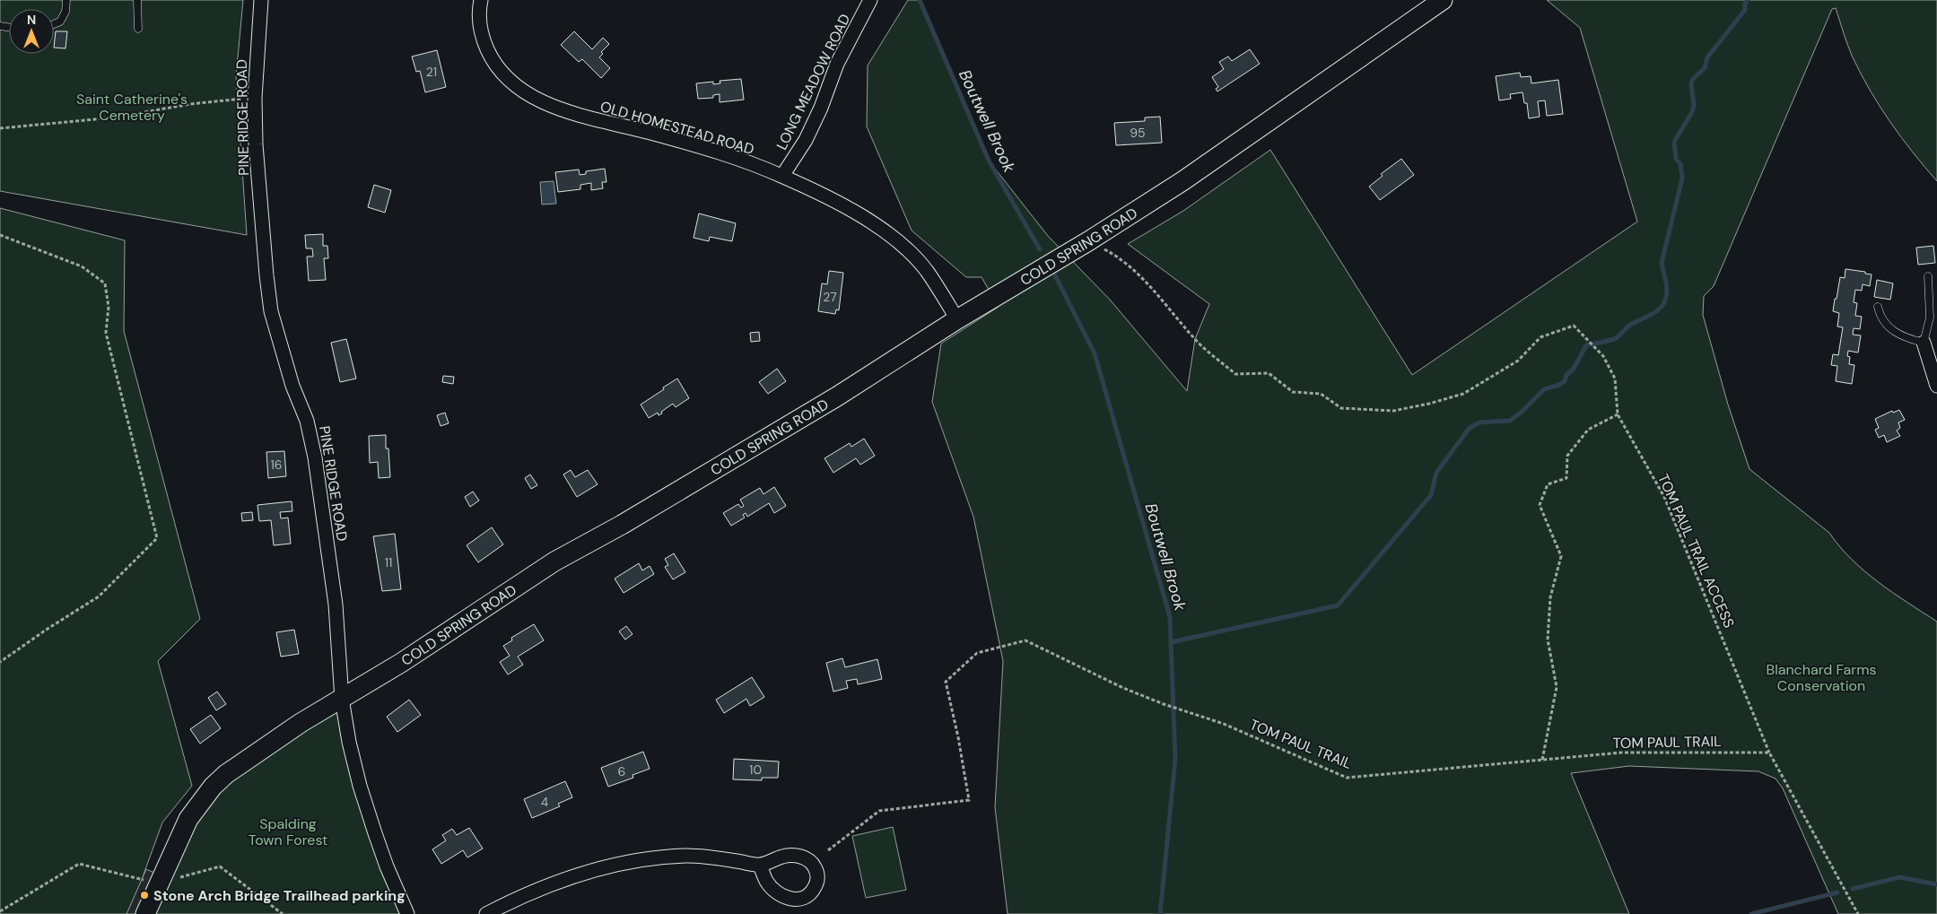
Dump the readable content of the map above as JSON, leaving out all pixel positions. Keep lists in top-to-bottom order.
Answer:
{
  "streets": {
    "street": [
      "LONG MEADOW ROAD",
      "PINE RIDGE ROAD",
      "OLD HOMESTEAD ROAD",
      "COLD SPRING ROAD"
    ],
    "path": ["TOM PAUL TRAIL ACCESS", "TOM PAUL TRAIL"]
  },
  "crossings": [
    ["LONG MEADOW ROAD", "OLD HOMESTEAD ROAD"],
    ["PINE RIDGE ROAD", "COLD SPRING ROAD"],
    ["OLD HOMESTEAD ROAD", "COLD SPRING ROAD"],
    ["COLD SPRING ROAD", "TOM PAUL TRAIL ACCESS"],
    ["TOM PAUL TRAIL ACCESS", "TOM PAUL TRAIL"]
  ],
  "water": ["Boutwell Brook"],
  "parks": ["Saint Catherine's Cemetery", "Blanchard Farms Conservation", "Spalding Town Forest"],
  "places": ["Stone Arch Bridge Trailhead parking"],
  "house_numbers": [
    "21",
    "95",
    "27",
    "16",
    "11",
    "10",
    "6",
    "4"
  ],
  "north": "top"
}
